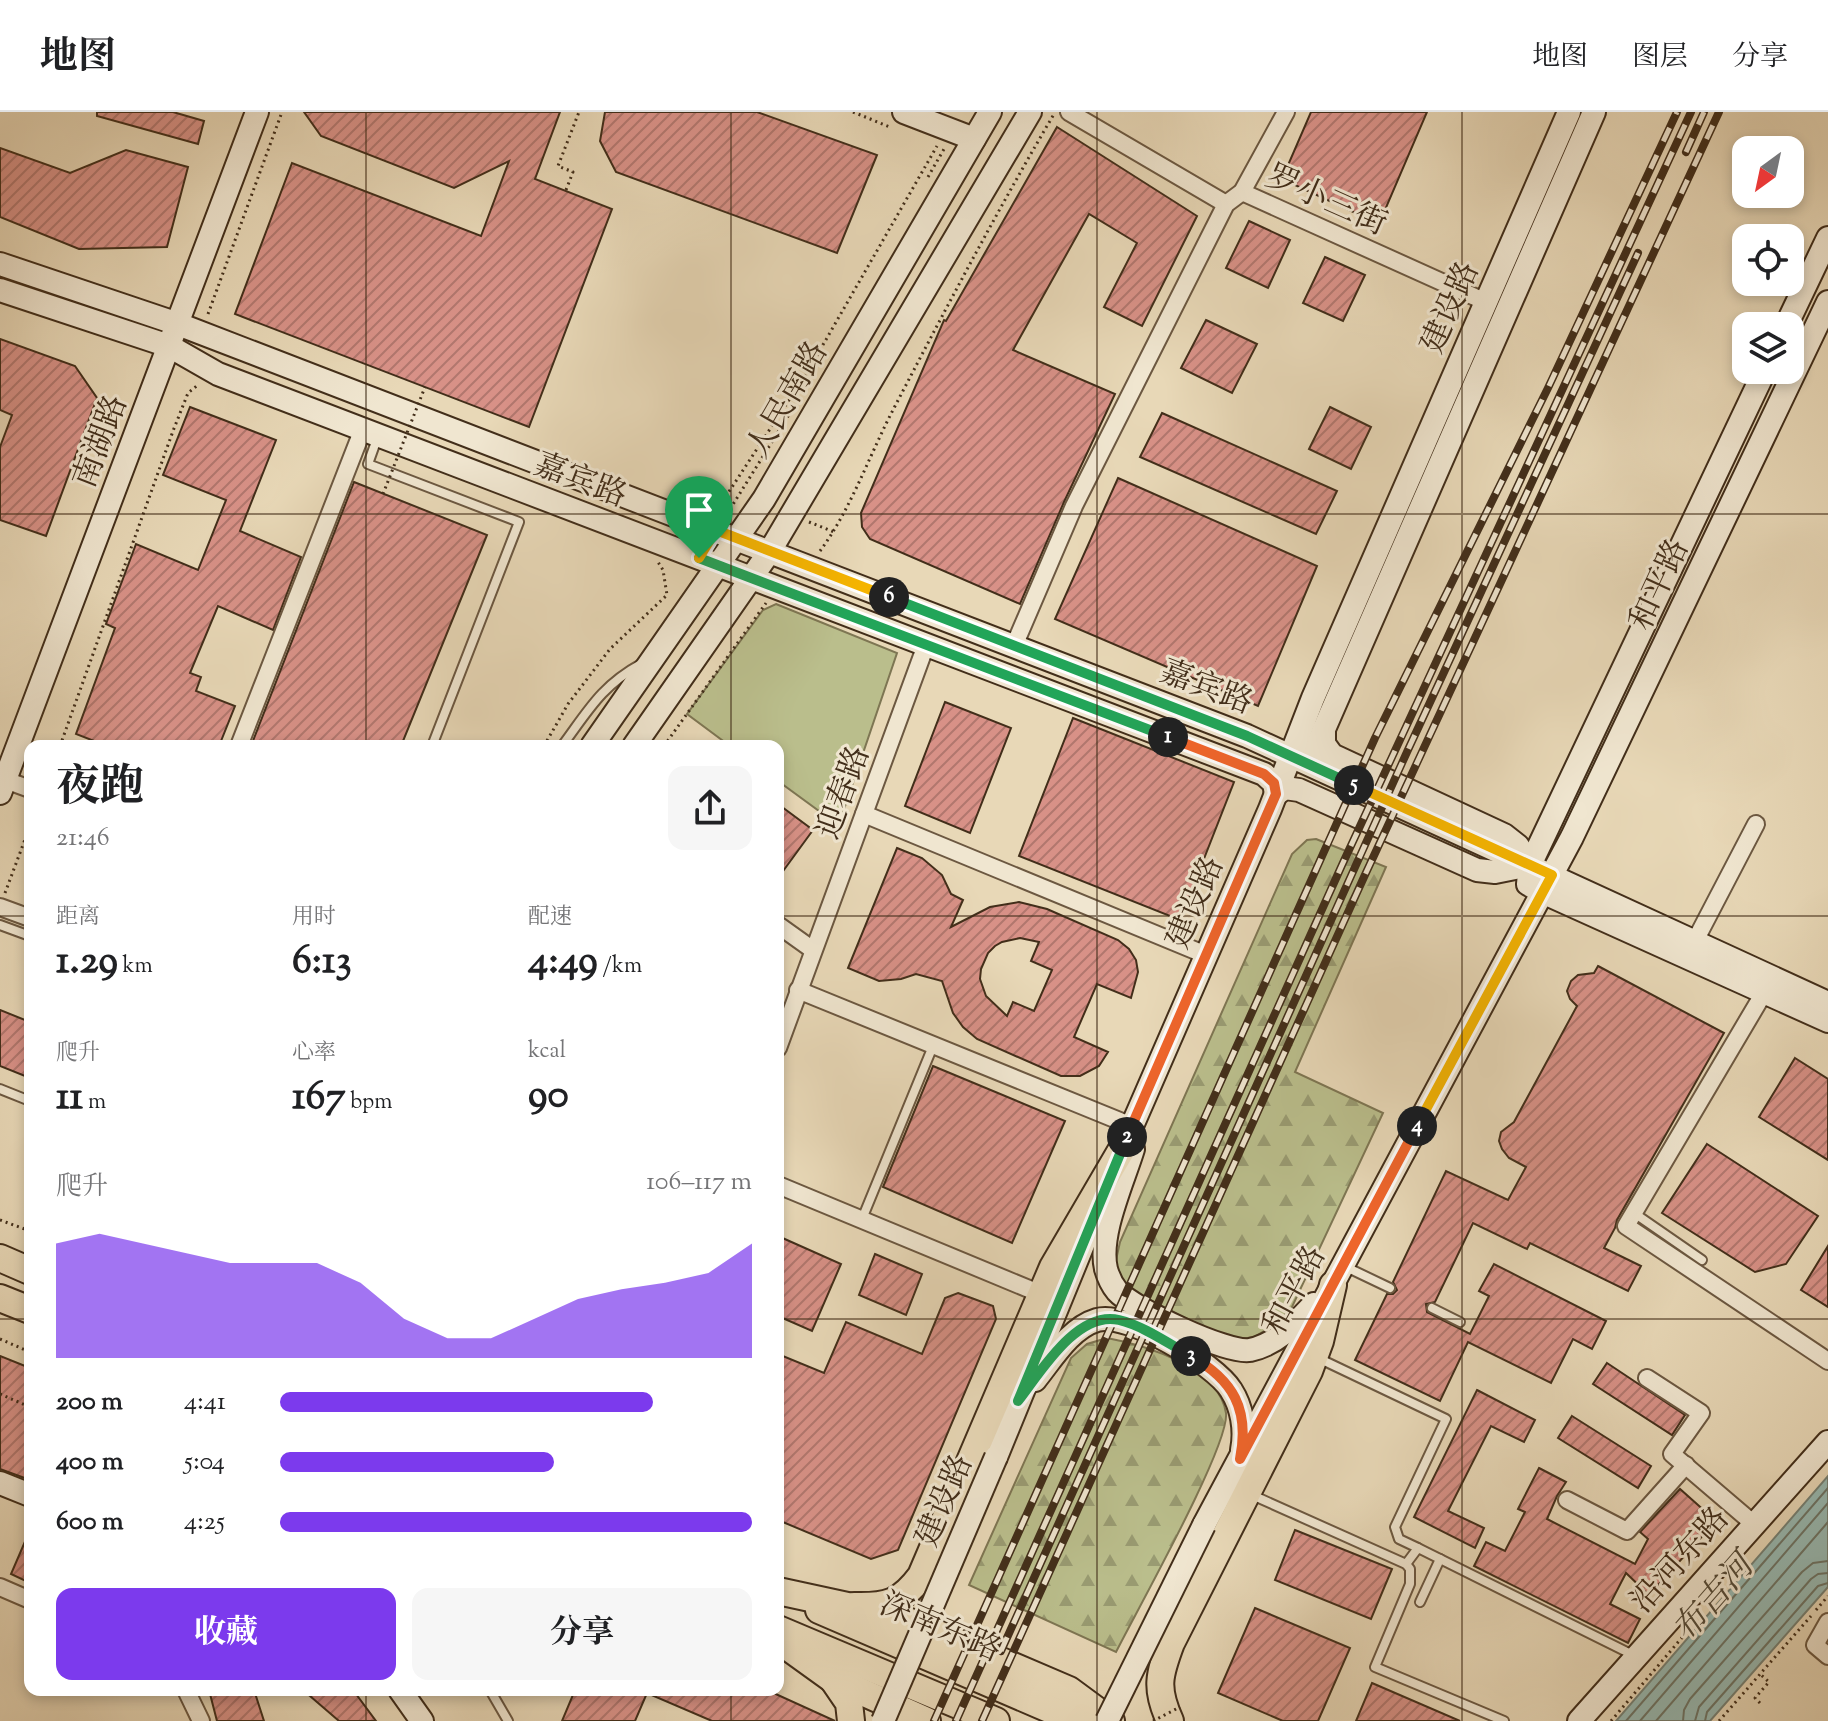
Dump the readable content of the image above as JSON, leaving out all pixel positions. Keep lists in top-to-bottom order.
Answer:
{
  "streets": {
    "main road": [
      "建设路",
      "人民南路",
      "南湖路",
      "嘉宾路",
      "和平路",
      "沿河东路",
      "深南东路"
    ],
    "street": ["罗小三街", "迎春路"]
  },
  "crossings": [
    ["罗小三街", "建设路"],
    ["建设路", "嘉宾路"],
    ["人民南路", "嘉宾路"],
    ["南湖路", "嘉宾路"],
    ["嘉宾路", "和平路"],
    ["嘉宾路", "迎春路"]
  ],
  "water": ["布吉河"],
  "north": "bottom left",
  "page": {
    "header": "地图",
    "nav": ["地图", "图层", "分享"],
    "pins": [
      "6",
      "1",
      "5",
      "4",
      "2",
      "3"
    ],
    "heading": ["夜跑", "21:46"],
    "stats": [
      ["距离", "1.29 km"],
      ["用时", "6:13"],
      ["配速", "4:49 /km"],
      ["爬升", "11 m"],
      ["心率", "167 bpm"],
      ["kcal", "90"]
    ],
    "chart": ["爬升", "106–117 m"],
    "list": [
      {
        "name": "200 m",
        "note": "4:41"
      },
      {
        "name": "400 m",
        "note": "5:04"
      },
      {
        "name": "600 m",
        "note": "4:25"
      }
    ],
    "buttons": ["收藏", "分享"]
  }
}
